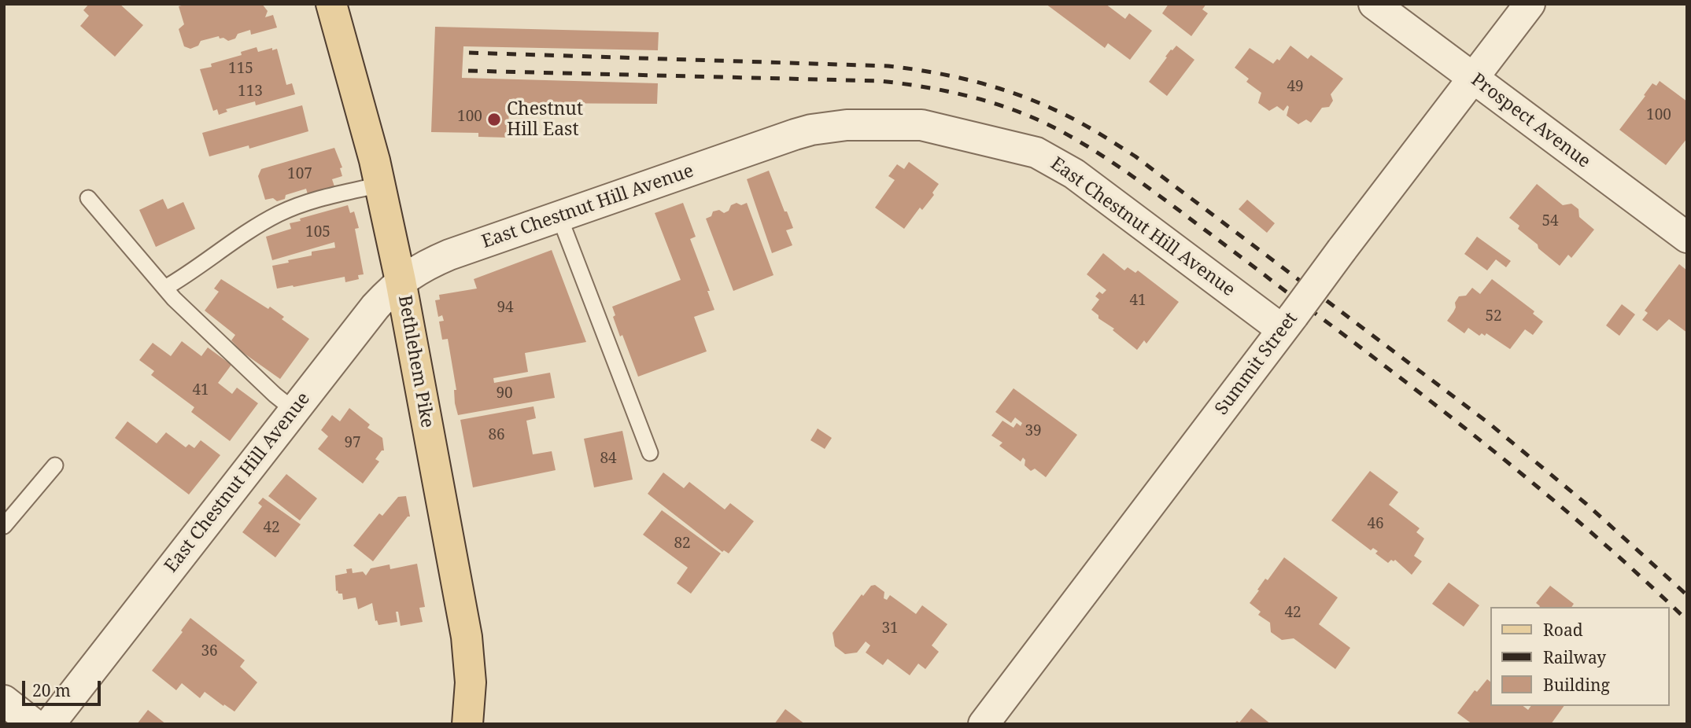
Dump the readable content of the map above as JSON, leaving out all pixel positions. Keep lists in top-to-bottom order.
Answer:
{
  "streets": {
    "main road": ["Bethlehem Pike"],
    "street": ["Prospect Avenue", "East Chestnut Hill Avenue", "Summit Street"]
  },
  "crossings": [
    ["Prospect Avenue", "Summit Street"],
    ["East Chestnut Hill Avenue", "Bethlehem Pike"],
    ["East Chestnut Hill Avenue", "Summit Street"]
  ],
  "places": ["Chestnut Hill East"],
  "house_numbers": [
    "115",
    "49",
    "113",
    "100",
    "100",
    "107",
    "54",
    "105",
    "41",
    "94",
    "52",
    "41",
    "90",
    "39",
    "86",
    "97",
    "84",
    "46",
    "42",
    "82",
    "42",
    "31",
    "36"
  ],
  "legend": ["Road", "Railway", "Building"],
  "scale_bar": "20 m"
}
